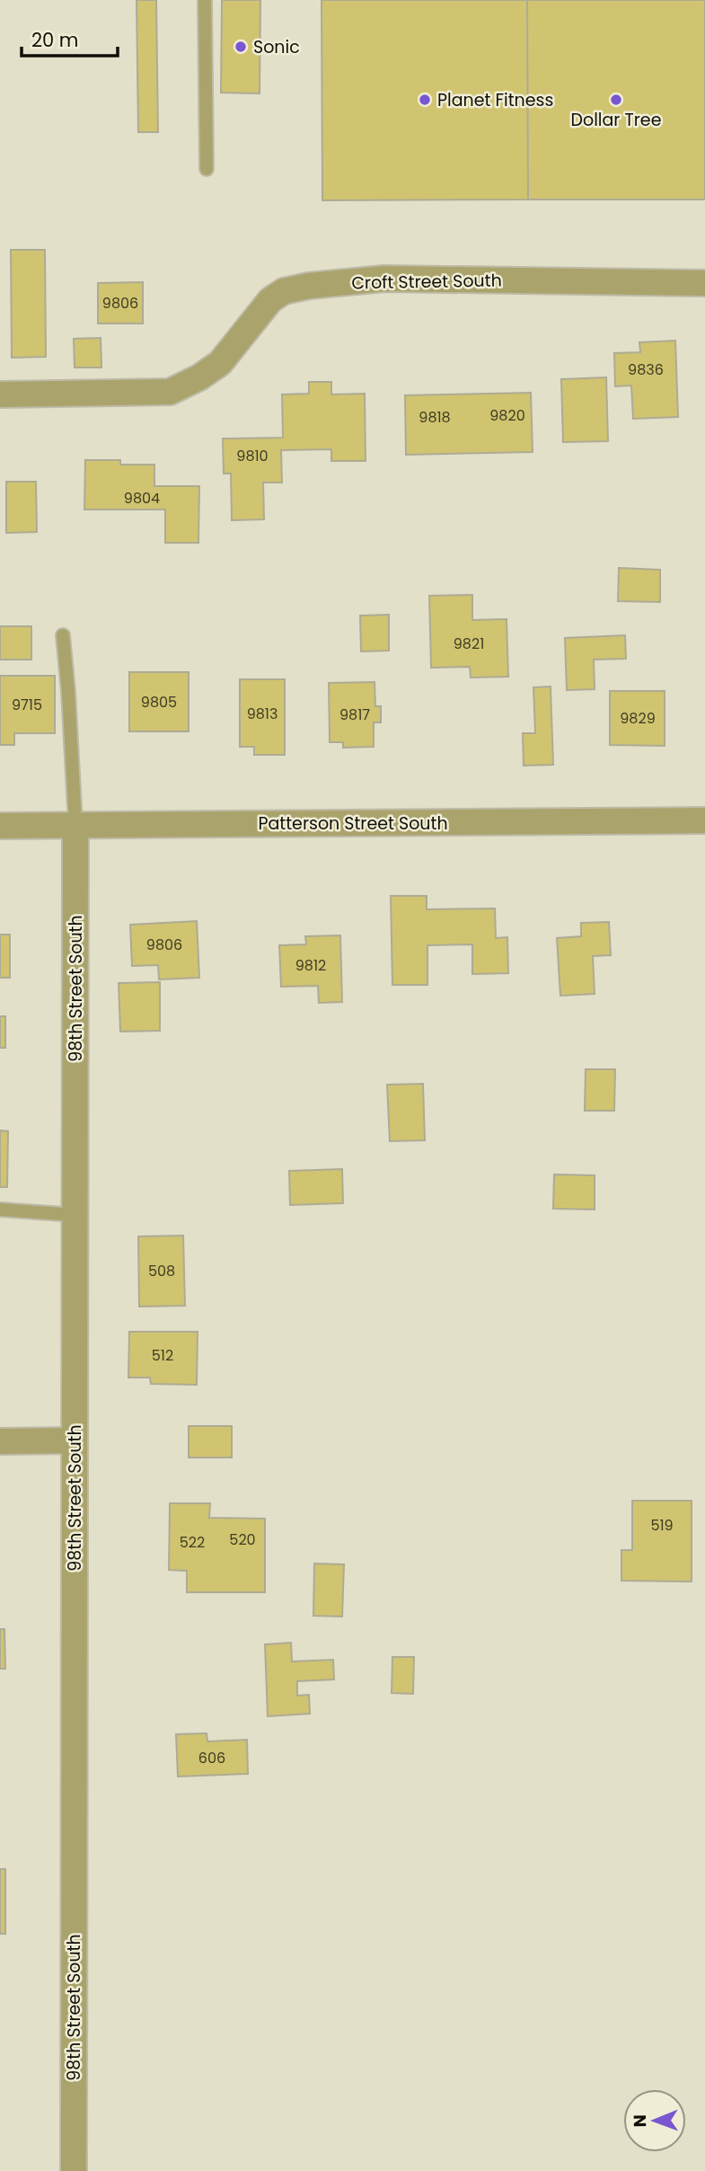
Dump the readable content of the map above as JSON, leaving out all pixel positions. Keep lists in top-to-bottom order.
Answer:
{
  "streets": {
    "street": ["Croft Street South", "Patterson Street South", "98th Street South"]
  },
  "crossings": [
    ["Patterson Street South", "98th Street South"]
  ],
  "places": ["Sonic", "Planet Fitness", "Dollar Tree"],
  "house_numbers": [
    "9806",
    "9836",
    "9820",
    "9818",
    "9810",
    "9804",
    "9821",
    "9805",
    "9715",
    "9813",
    "9817",
    "9829",
    "9806",
    "9812",
    "508",
    "512",
    "519",
    "520",
    "522",
    "606"
  ],
  "scale_bar": "20 m",
  "north": "left"
}
